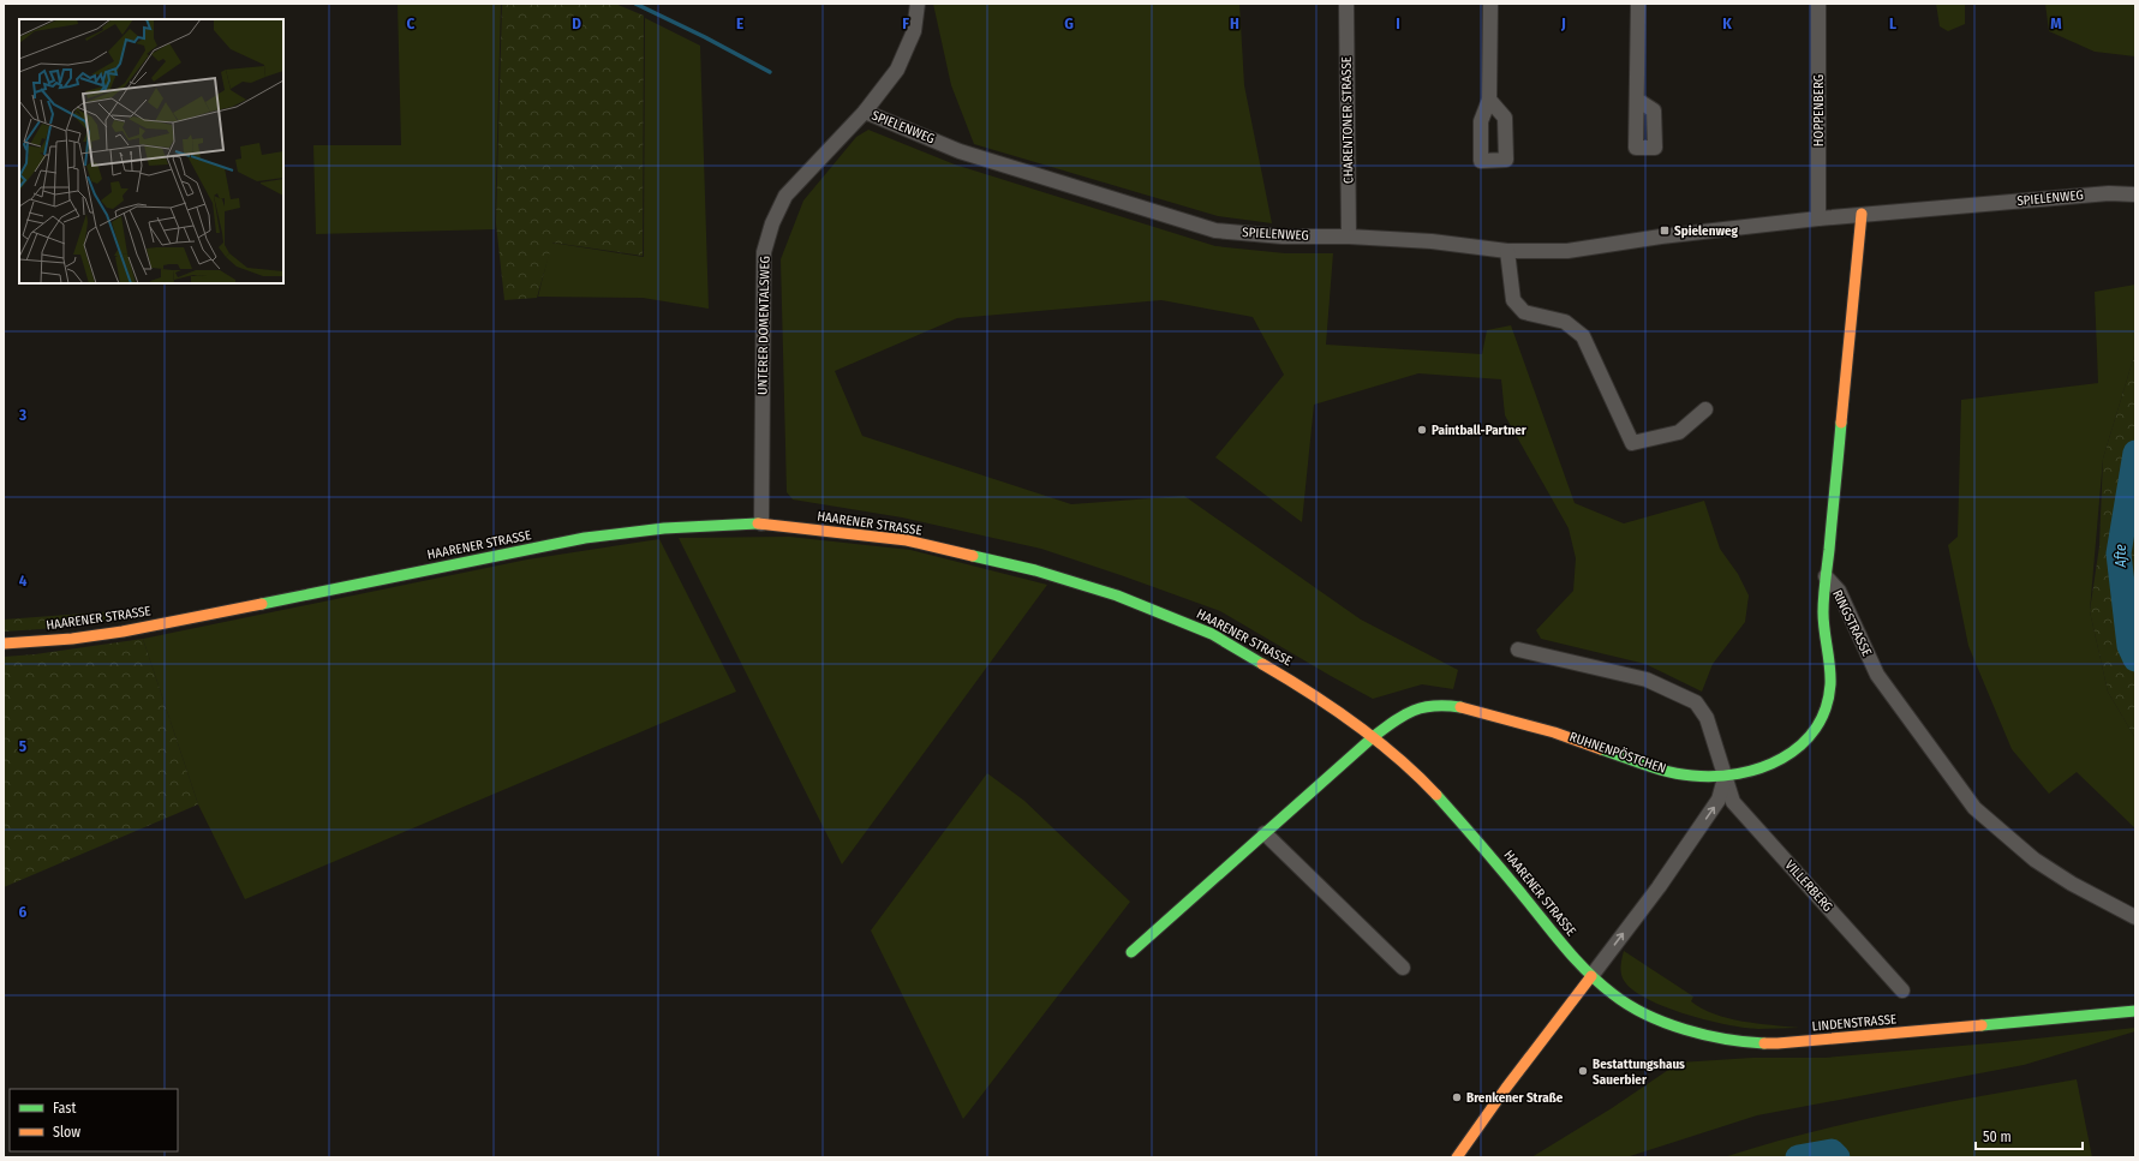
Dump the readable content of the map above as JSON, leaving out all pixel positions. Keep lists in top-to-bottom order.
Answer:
{
  "streets": {
    "main road": [
      "HAARENER STRASSE",
      "RINGSTRASSE",
      "RUHNENPÖSTCHEN",
      "LINDENSTRASSE"
    ],
    "street": [
      "HOPPENBERG",
      "CHARENTONER STRASSE",
      "SPIELENWEG",
      "UNTERER DOMENTALSWEG",
      "VILLERBERG"
    ]
  },
  "crossings": [
    ["HOPPENBERG", "SPIELENWEG"],
    ["CHARENTONER STRASSE", "SPIELENWEG"],
    ["SPIELENWEG", "UNTERER DOMENTALSWEG"],
    ["SPIELENWEG", "RINGSTRASSE"],
    ["UNTERER DOMENTALSWEG", "HAARENER STRASSE"],
    ["HAARENER STRASSE", "RUHNENPÖSTCHEN"],
    ["HAARENER STRASSE", "LINDENSTRASSE"],
    ["RUHNENPÖSTCHEN", "VILLERBERG"]
  ],
  "water": ["Afte"],
  "places": {
    "transit": ["Spielenweg"],
    "other": ["Paintball-Partner", "Bestattungshaus Sauerbier", "Brenkener Straße"]
  },
  "legend": ["Fast", "Slow"],
  "scale_bar": "50 m",
  "grid": {
    "columns": [
      "C",
      "D",
      "E",
      "F",
      "G",
      "H",
      "I",
      "J",
      "K",
      "L",
      "M"
    ],
    "rows": [
      "3",
      "4",
      "5",
      "6"
    ]
  }
}
